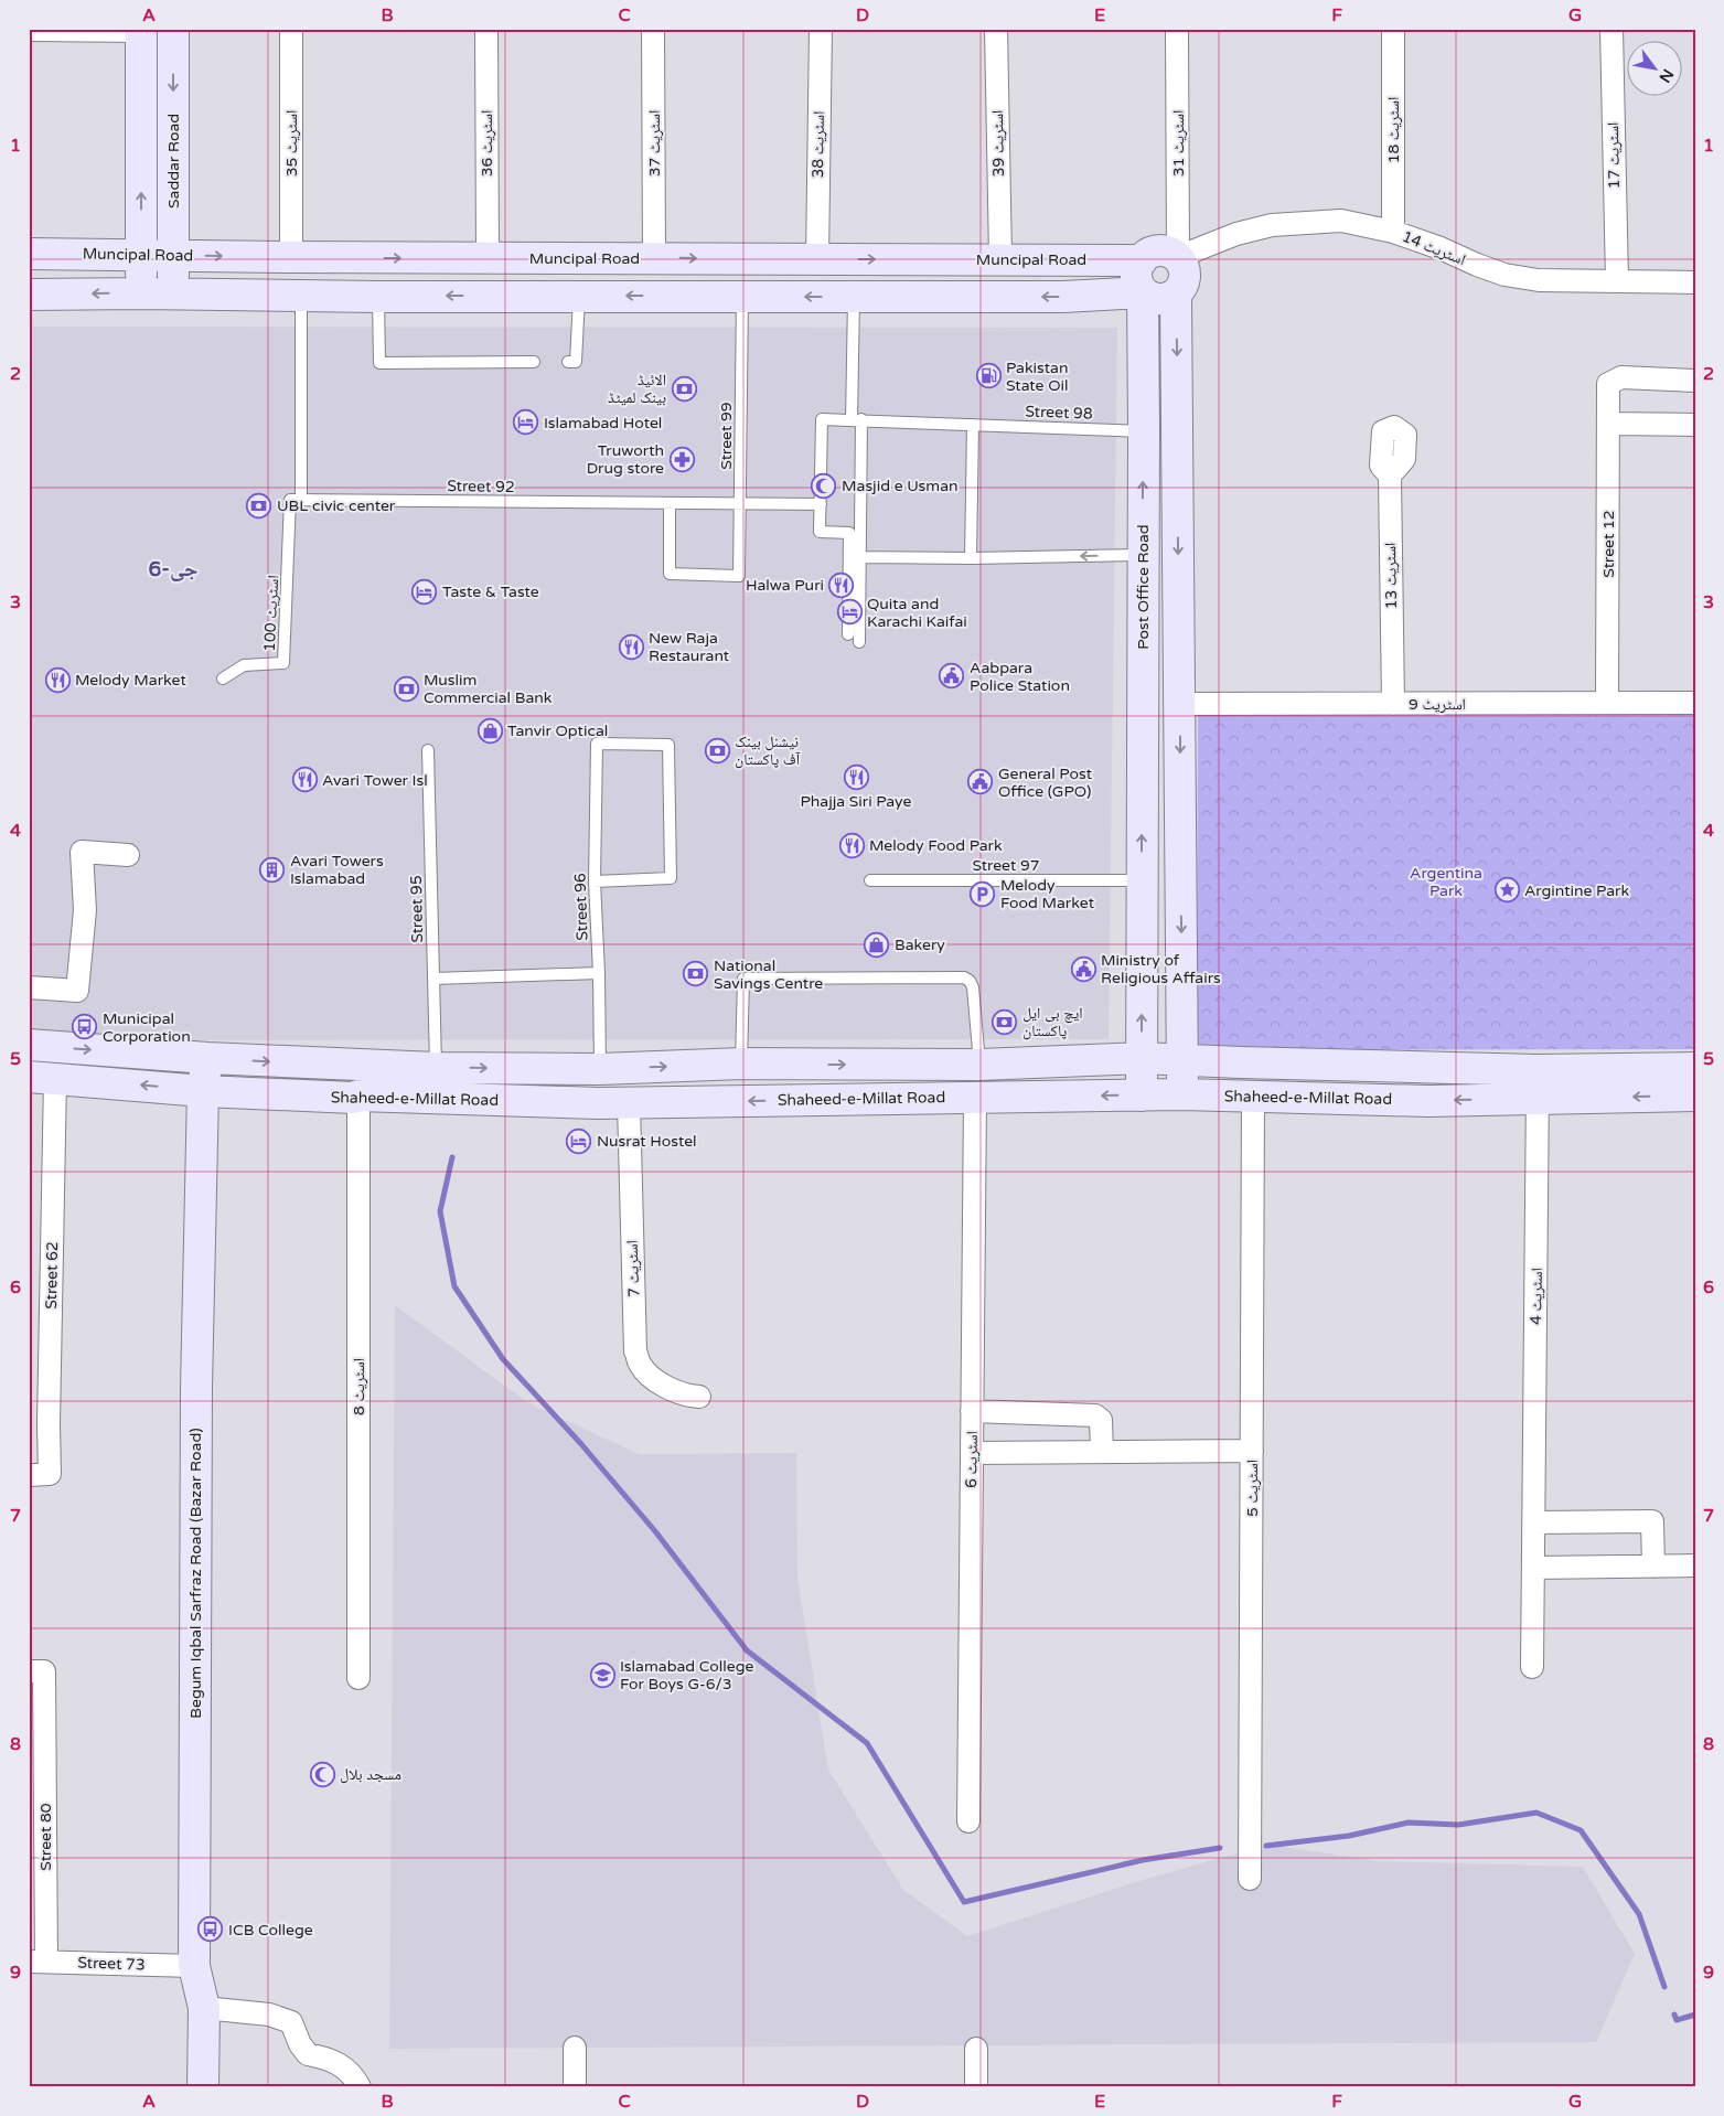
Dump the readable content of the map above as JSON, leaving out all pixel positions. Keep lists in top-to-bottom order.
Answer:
{
  "streets": {
    "street": [
      "اسٹریٹ 18",
      "اسٹریٹ 35",
      "اسٹریٹ 36",
      "اسٹریٹ 37",
      "اسٹریٹ 39",
      "اسٹریٹ 31",
      "اسٹریٹ 38",
      "اسٹریٹ 17",
      "Saddar Road",
      "اسٹریٹ 14",
      "Muncipal Road",
      "Street 12",
      "اسٹریٹ 13",
      "Post Office Road",
      "اسٹریٹ 9",
      "Shaheed-e-Millat Road",
      "اسٹریٹ 7",
      "Street 62",
      "اسٹریٹ 4",
      "اسٹریٹ 8",
      "اسٹریٹ 6",
      "اسٹریٹ 5",
      "Begum Iqbal Sarfraz Road (Bazar Road)",
      "Street 80",
      "Street 73"
    ],
    "lane": [
      "Street 98",
      "Street 99",
      "Street 92",
      "اسٹریٹ 100",
      "Street 97",
      "Street 96",
      "Street 95"
    ]
  },
  "crossings": [
    ["اسٹریٹ 18", "اسٹریٹ 14"],
    ["اسٹریٹ 35", "Muncipal Road"],
    ["اسٹریٹ 36", "Muncipal Road"],
    ["اسٹریٹ 37", "Muncipal Road"],
    ["اسٹریٹ 39", "Muncipal Road"],
    ["اسٹریٹ 31", "اسٹریٹ 14"],
    ["اسٹریٹ 31", "Muncipal Road"],
    ["اسٹریٹ 31", "Post Office Road"],
    ["اسٹریٹ 38", "Muncipal Road"],
    ["اسٹریٹ 17", "اسٹریٹ 14"],
    ["Saddar Road", "Muncipal Road"],
    ["اسٹریٹ 14", "Muncipal Road"],
    ["اسٹریٹ 14", "Post Office Road"],
    ["Muncipal Road", "Post Office Road"],
    ["Street 98", "Street 92"],
    ["Street 98", "Post Office Road"],
    ["Street 99", "Street 92"],
    ["Street 92", "اسٹریٹ 100"],
    ["Street 12", "اسٹریٹ 9"],
    ["اسٹریٹ 13", "اسٹریٹ 9"],
    ["Post Office Road", "Street 97"],
    ["Post Office Road", "Shaheed-e-Millat Road"],
    ["Street 96", "Shaheed-e-Millat Road"],
    ["Street 95", "Shaheed-e-Millat Road"],
    ["Shaheed-e-Millat Road", "اسٹریٹ 7"],
    ["Shaheed-e-Millat Road", "Street 62"],
    ["Shaheed-e-Millat Road", "اسٹریٹ 4"],
    ["Shaheed-e-Millat Road", "اسٹریٹ 8"],
    ["Shaheed-e-Millat Road", "اسٹریٹ 6"],
    ["Shaheed-e-Millat Road", "اسٹریٹ 5"],
    ["Shaheed-e-Millat Road", "Begum Iqbal Sarfraz Road (Bazar Road)"],
    ["Begum Iqbal Sarfraz Road (Bazar Road)", "Street 73"],
    ["Street 80", "Street 73"]
  ],
  "districts": ["جی-6"],
  "parks": ["Argentina Park"],
  "places": {
    "fuel station": ["Pakistan State Oil"],
    "bank": [
      "الائیڈ بینک لمیٹڈ",
      "UBL civic center",
      "Muslim Commercial Bank",
      "نیشنل بینک آف پاکستان",
      "National Savings Centre",
      "ایچ بی ایل پاکستان"
    ],
    "hotel": [
      "Islamabad Hotel",
      "Taste & Taste",
      "Quita and Karachi Kaifai",
      "Nusrat Hostel"
    ],
    "pharmacy": ["Truworth Drug store"],
    "mosque": ["Masjid e Usman", "مسجد بلال"],
    "restaurant": [
      "Halwa Puri",
      "New Raja Restaurant",
      "Melody Market",
      "Phajja Siri Paye",
      "Avari Tower Isl",
      "Melody Food Park"
    ],
    "public building": ["Aabpara Police Station", "General Post Office (GPO)", "Ministry of Religious Affairs"],
    "shop": ["Tanvir Optical", "Bakery"],
    "building": ["Avari Towers Islamabad"],
    "place": ["Argintine Park"],
    "parking": ["Melody Food Market"],
    "bus stop": ["Municipal Corporation", "ICB College"],
    "school or university": ["Islamabad College For Boys G-6/3"]
  },
  "north": "bottom right",
  "grid": {
    "columns": [
      "A",
      "B",
      "C",
      "D",
      "E",
      "F",
      "G"
    ],
    "rows": [
      "1",
      "2",
      "3",
      "4",
      "5",
      "6",
      "7",
      "8",
      "9"
    ]
  }
}
